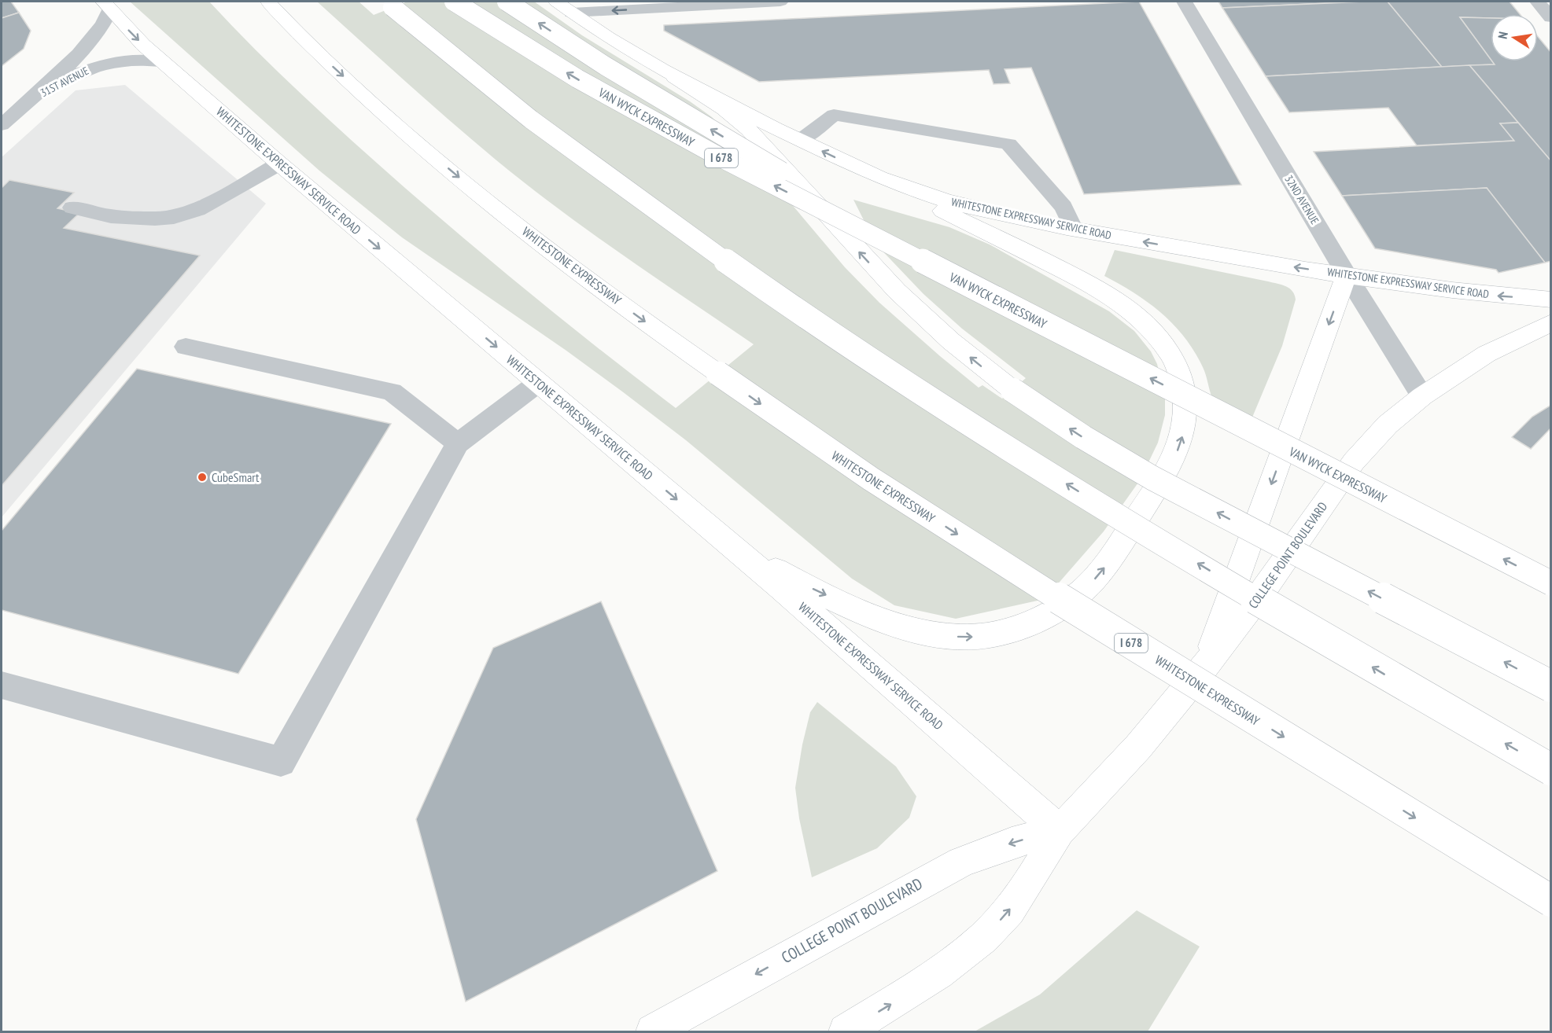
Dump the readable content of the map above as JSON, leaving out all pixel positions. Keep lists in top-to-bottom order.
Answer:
{
  "streets": {
    "main road": [
      "VAN WYCK EXPRESSWAY",
      "I 678",
      "WHITESTONE EXPRESSWAY SERVICE ROAD",
      "WHITESTONE EXPRESSWAY",
      "COLLEGE POINT BOULEVARD"
    ],
    "street": ["31ST AVENUE", "32ND AVENUE"]
  },
  "crossings": [
    ["31ST AVENUE", "WHITESTONE EXPRESSWAY SERVICE ROAD"],
    ["WHITESTONE EXPRESSWAY SERVICE ROAD", "32ND AVENUE"],
    ["WHITESTONE EXPRESSWAY SERVICE ROAD", "COLLEGE POINT BOULEVARD"],
    ["32ND AVENUE", "COLLEGE POINT BOULEVARD"]
  ],
  "places": ["CubeSmart"],
  "north": "left"
}
